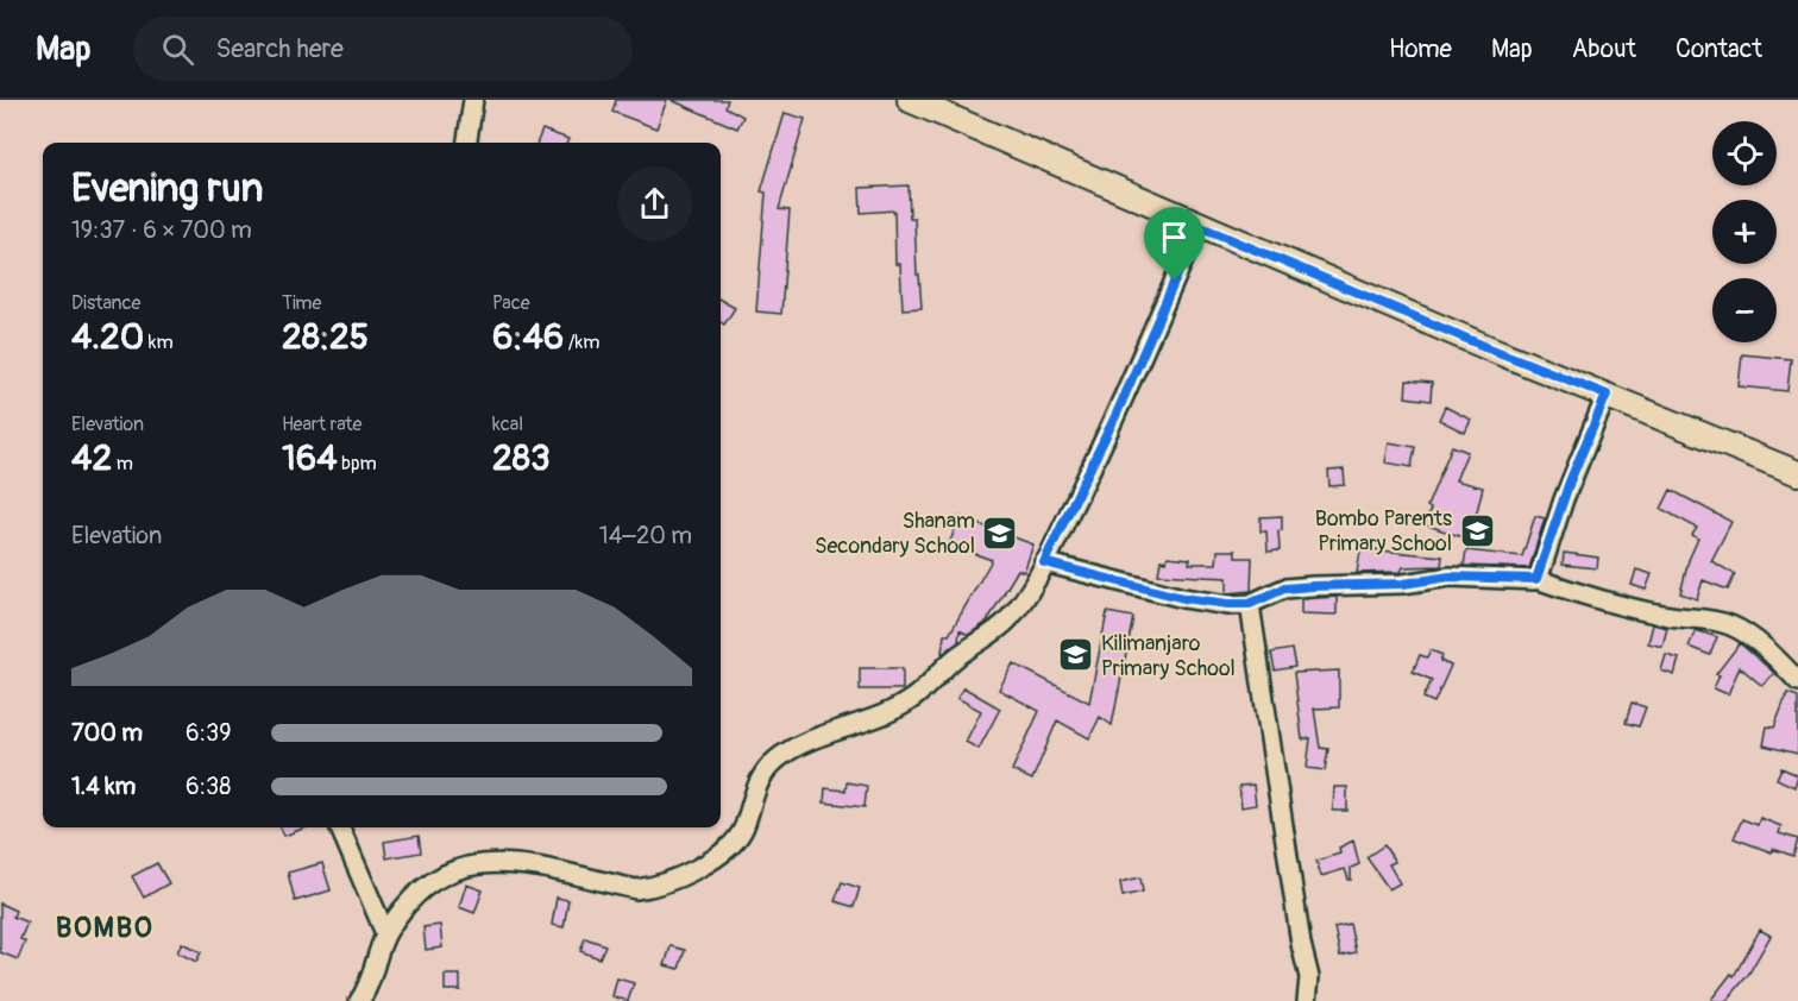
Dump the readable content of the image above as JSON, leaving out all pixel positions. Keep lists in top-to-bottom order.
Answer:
{
  "districts": ["BOMBO"],
  "places": {
    "school or university": ["Bombo Parents Primary School", "Shanam Secondary School", "Kilimanjaro Primary School"]
  },
  "page": {
    "header": "Map",
    "search": "Search here",
    "nav": [
      "Home",
      "Map",
      "About",
      "Contact"
    ],
    "map_buttons": ["+", "−"],
    "heading": ["Evening run", "19:37 · 6 × 700 m"],
    "stats": [
      ["Distance", "4.20 km"],
      ["Time", "28:25"],
      ["Pace", "6:46 /km"],
      ["Elevation", "42 m"],
      ["Heart rate", "164 bpm"],
      ["kcal", "283"]
    ],
    "chart": ["Elevation", "14–20 m"],
    "list": [
      {
        "name": "700 m",
        "note": "6:39"
      },
      {
        "name": "1.4 km",
        "note": "6:38"
      }
    ]
  }
}
